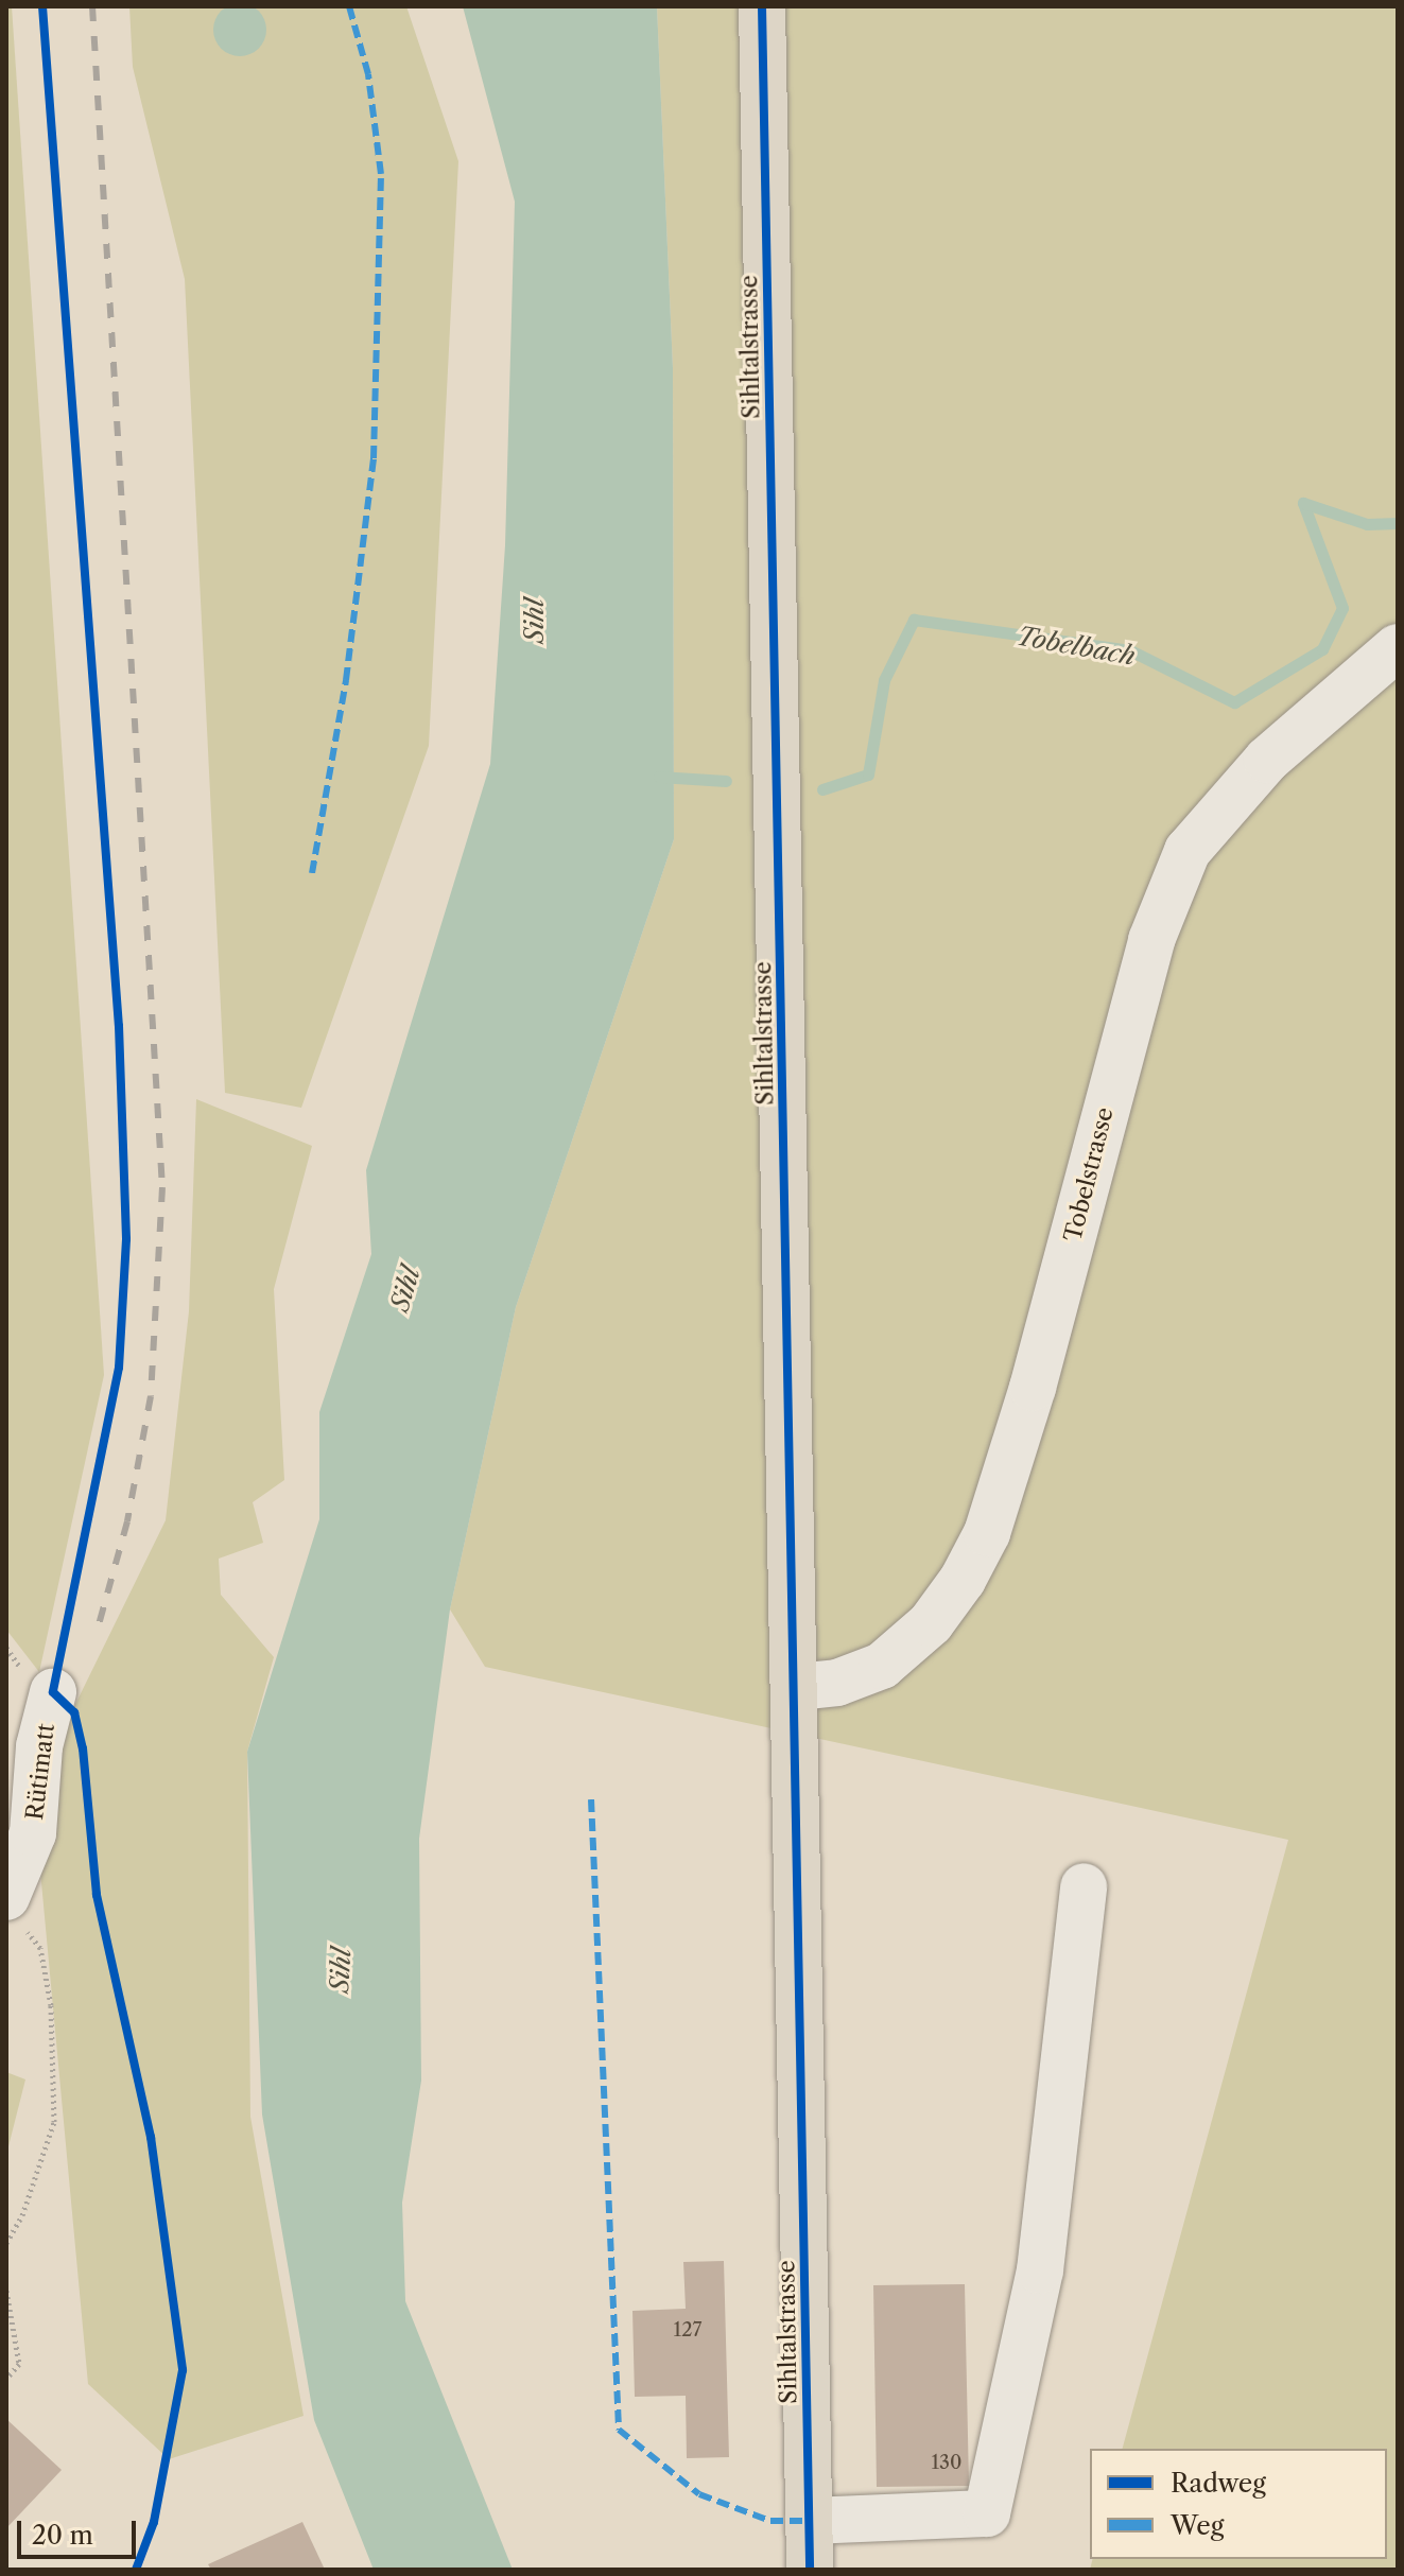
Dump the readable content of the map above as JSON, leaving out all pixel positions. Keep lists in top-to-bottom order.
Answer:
{
  "streets": {
    "main road": ["Sihltalstrasse"],
    "street": ["Tobelstrasse", "Rütimatt"]
  },
  "crossings": [
    ["Sihltalstrasse", "Tobelstrasse"]
  ],
  "water": ["Sihl", "Tobelbach"],
  "house_numbers": ["127", "130"],
  "legend": ["Radweg", "Weg"],
  "scale_bar": "20 m"
}
